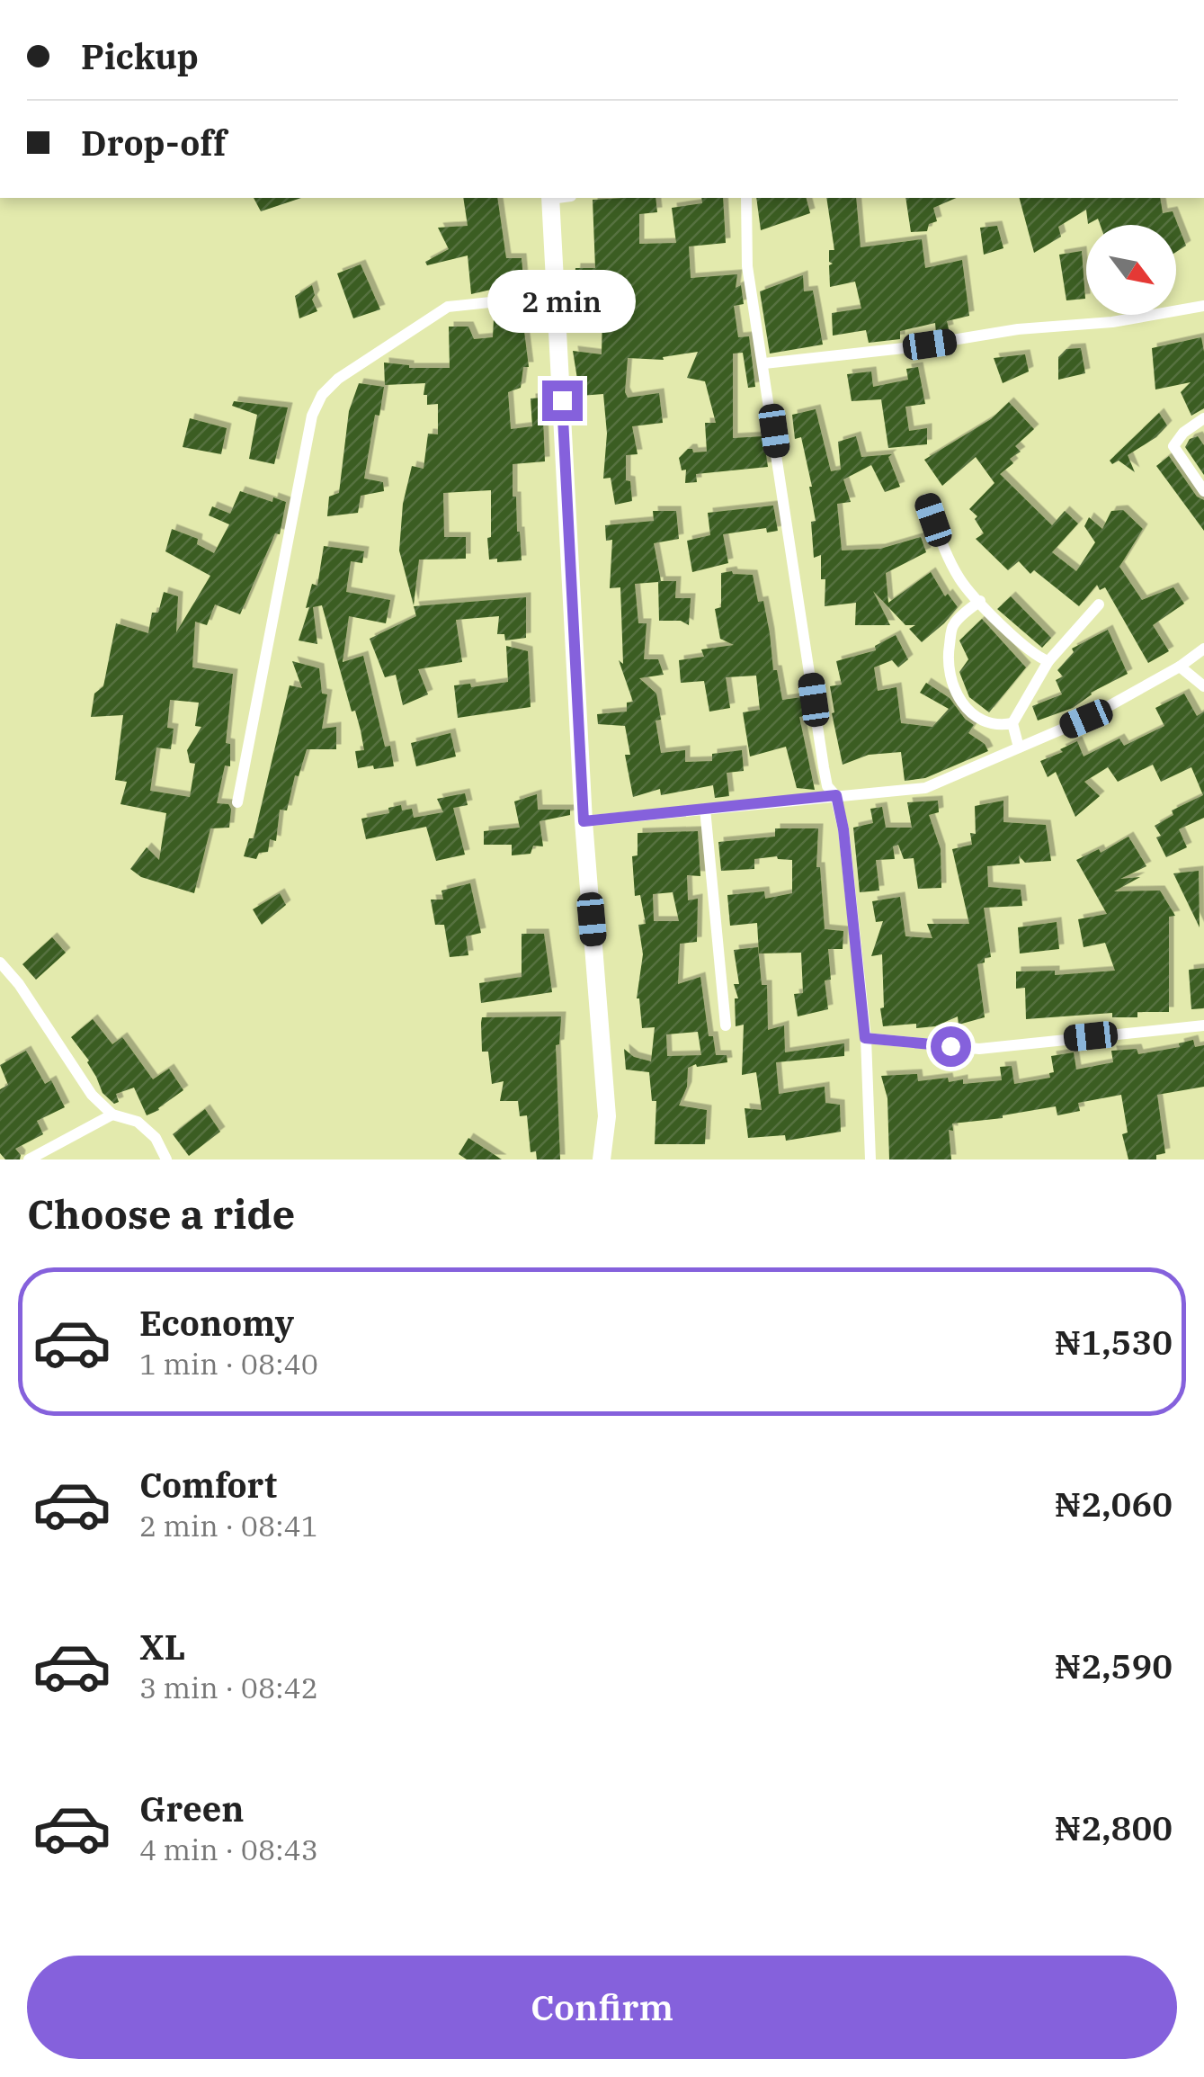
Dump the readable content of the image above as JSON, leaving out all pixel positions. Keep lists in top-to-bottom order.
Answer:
{
  "north": "bottom right",
  "page": {
    "banner": ["Pickup", "Drop-off"],
    "bubble": "2 min",
    "heading": "Choose a ride",
    "list": [
      {
        "name": "Economy",
        "note": "1 min · 08:40",
        "value": "₦1,530"
      },
      {
        "name": "Comfort",
        "note": "2 min · 08:41",
        "value": "₦2,060"
      },
      {
        "name": "XL",
        "note": "3 min · 08:42",
        "value": "₦2,590"
      },
      {
        "name": "Green",
        "note": "4 min · 08:43",
        "value": "₦2,800"
      }
    ],
    "buttons": "Confirm"
  }
}
